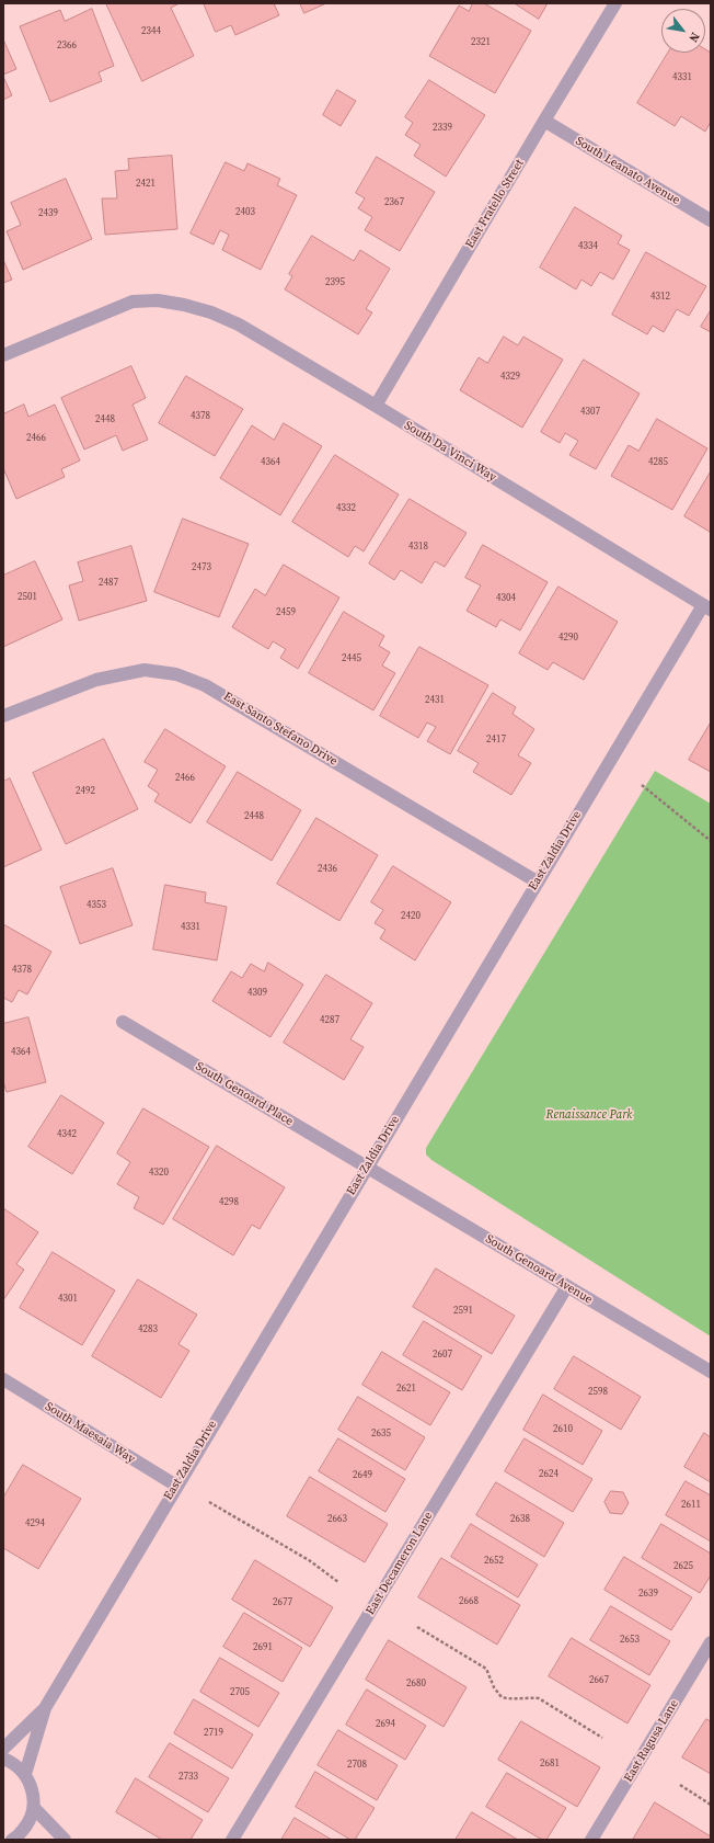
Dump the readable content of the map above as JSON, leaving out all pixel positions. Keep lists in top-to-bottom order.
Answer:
{
  "streets": {
    "street": [
      "South Leanato Avenue",
      "East Fratello Street",
      "South Da Vinci Way",
      "East Santo Stefano Drive",
      "East Zaldia Drive",
      "South Genoard Place",
      "South Genoard Avenue",
      "South Maesaia Way",
      "East Decameron Lane",
      "East Ragusa Lane"
    ]
  },
  "crossings": [
    ["South Leanato Avenue", "East Fratello Street"],
    ["East Fratello Street", "South Da Vinci Way"],
    ["South Da Vinci Way", "East Zaldia Drive"],
    ["East Santo Stefano Drive", "East Zaldia Drive"],
    ["East Zaldia Drive", "South Genoard Place"],
    ["East Zaldia Drive", "South Genoard Avenue"],
    ["East Zaldia Drive", "South Maesaia Way"],
    ["South Genoard Place", "South Genoard Avenue"],
    ["South Genoard Avenue", "East Decameron Lane"]
  ],
  "parks": ["Renaissance Park"],
  "house_numbers": [
    "2344",
    "2321",
    "2366",
    "4331",
    "2339",
    "2421",
    "2367",
    "2403",
    "2439",
    "4334",
    "2395",
    "4312",
    "4329",
    "4307",
    "4378",
    "2448",
    "2466",
    "4364",
    "4285",
    "4332",
    "4318",
    "2473",
    "2487",
    "2501",
    "4304",
    "2459",
    "4290",
    "2445",
    "2431",
    "2417",
    "2466",
    "2492",
    "2448",
    "2436",
    "4353",
    "2420",
    "4331",
    "4378",
    "4309",
    "4287",
    "4364",
    "4342",
    "4320",
    "4298",
    "4301",
    "2591",
    "4283",
    "2607",
    "2621",
    "2598",
    "2610",
    "2635",
    "2624",
    "2649",
    "2611",
    "2663",
    "2638",
    "4294",
    "2652",
    "2625",
    "2639",
    "2668",
    "2677",
    "2653",
    "2691",
    "2667",
    "2680",
    "2705",
    "2694",
    "2719",
    "2681",
    "2708",
    "2733"
  ],
  "north": "bottom right"
}
